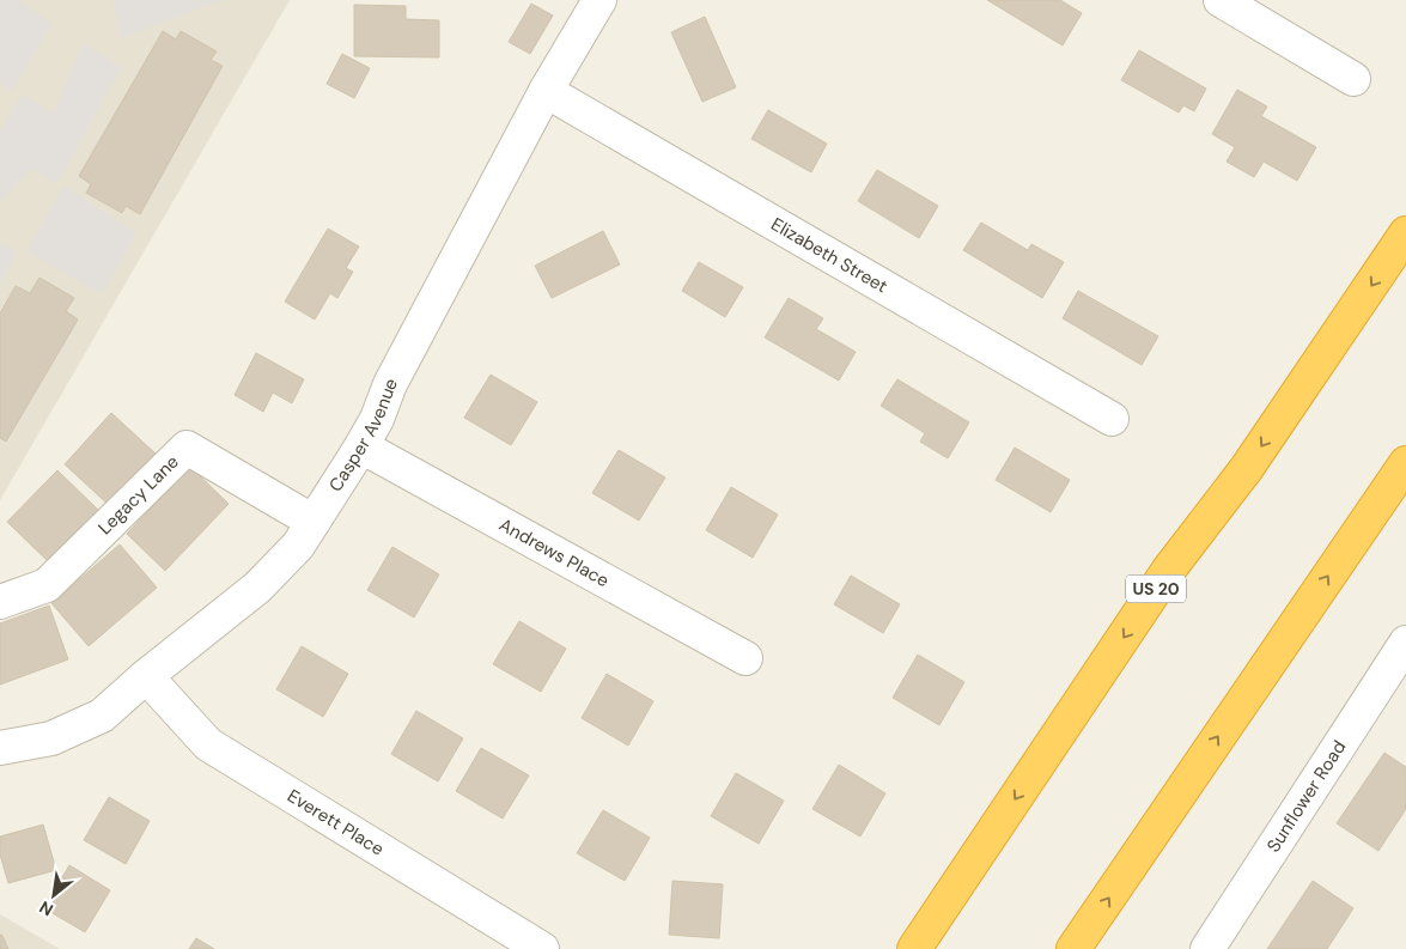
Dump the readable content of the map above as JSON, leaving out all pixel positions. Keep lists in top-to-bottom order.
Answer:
{
  "streets": {
    "highway": ["US 20"],
    "street": [
      "Elizabeth Street",
      "Casper Avenue",
      "Legacy Lane",
      "Andrews Place",
      "Sunflower Road",
      "Everett Place"
    ]
  },
  "crossings": [
    ["Elizabeth Street", "Casper Avenue"],
    ["Casper Avenue", "Legacy Lane"],
    ["Casper Avenue", "Andrews Place"],
    ["Casper Avenue", "Everett Place"]
  ],
  "north": "bottom left"
}
